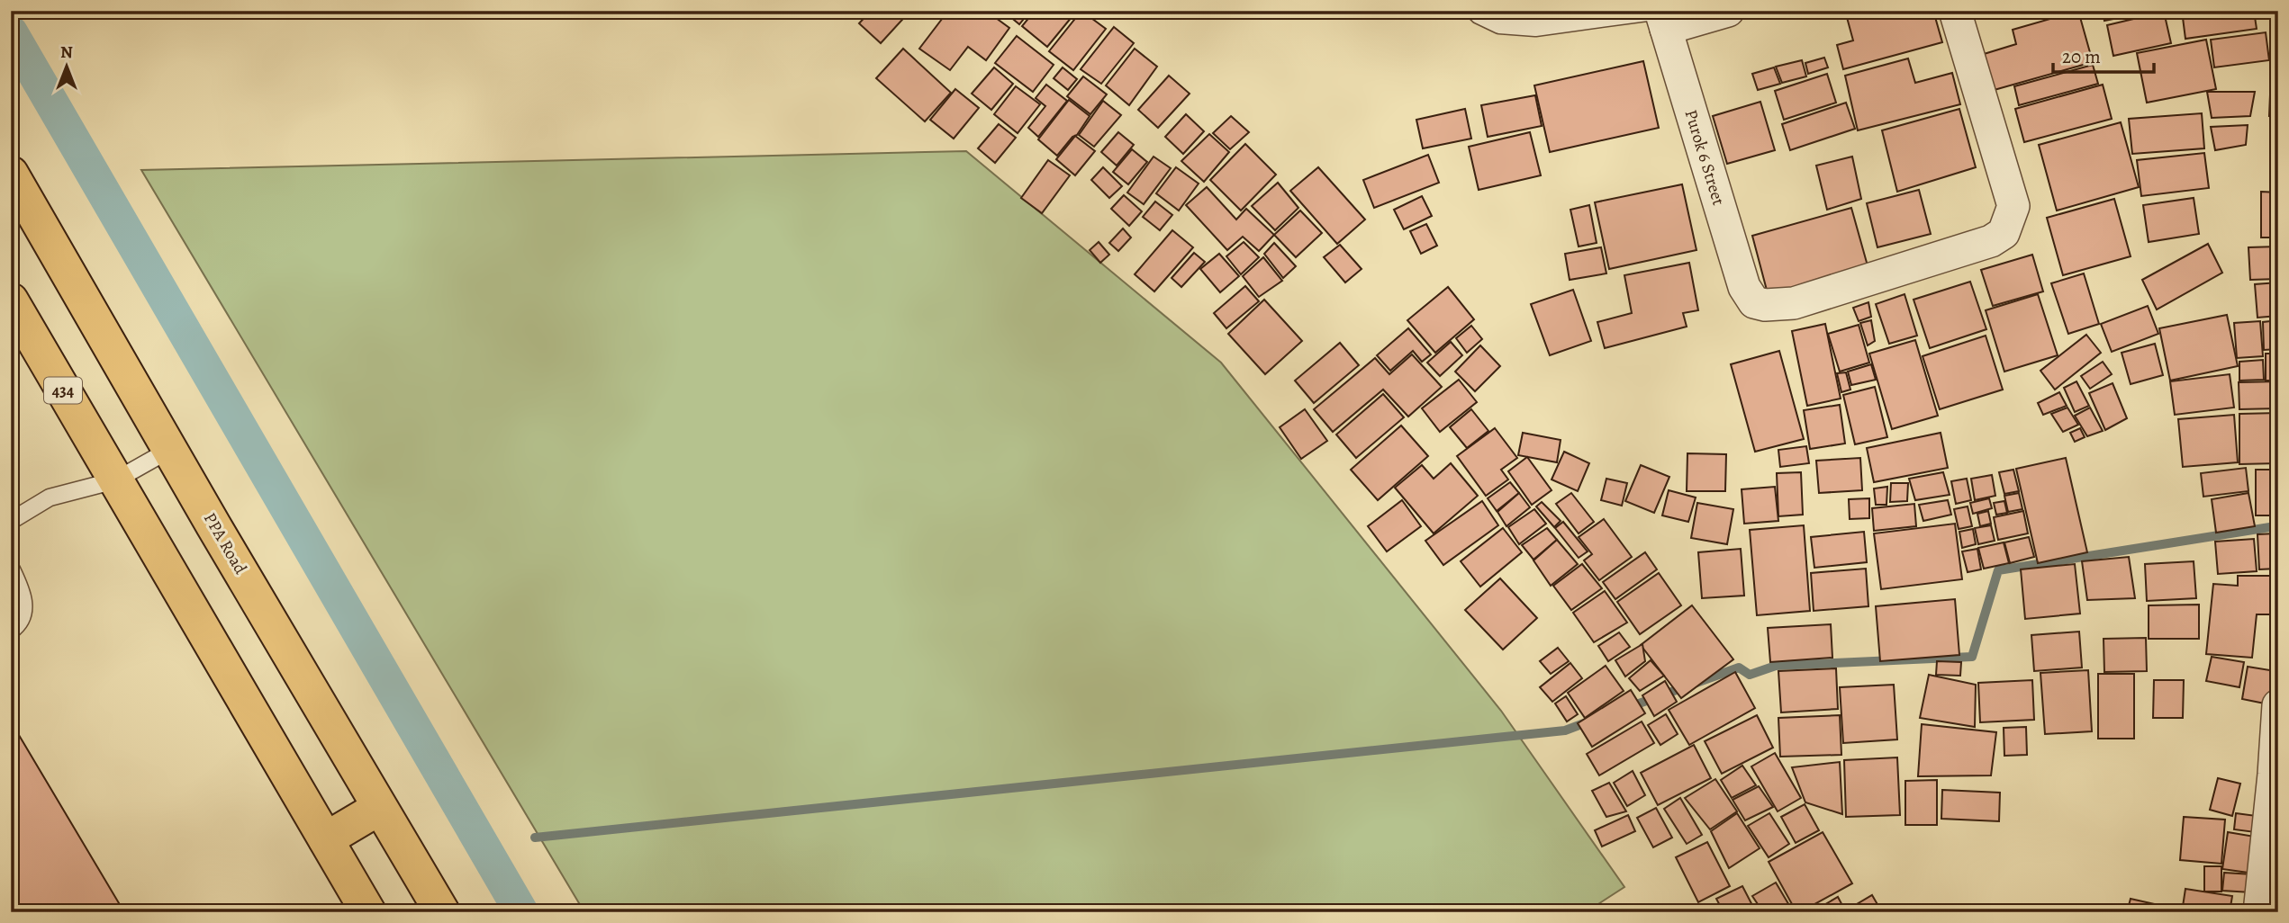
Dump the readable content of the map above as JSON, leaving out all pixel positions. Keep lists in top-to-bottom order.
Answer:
{
  "streets": {
    "highway": ["434", "PPA Road"],
    "street": ["Purok 6 Street"]
  },
  "scale_bar": "20 m",
  "north": "top"
}
